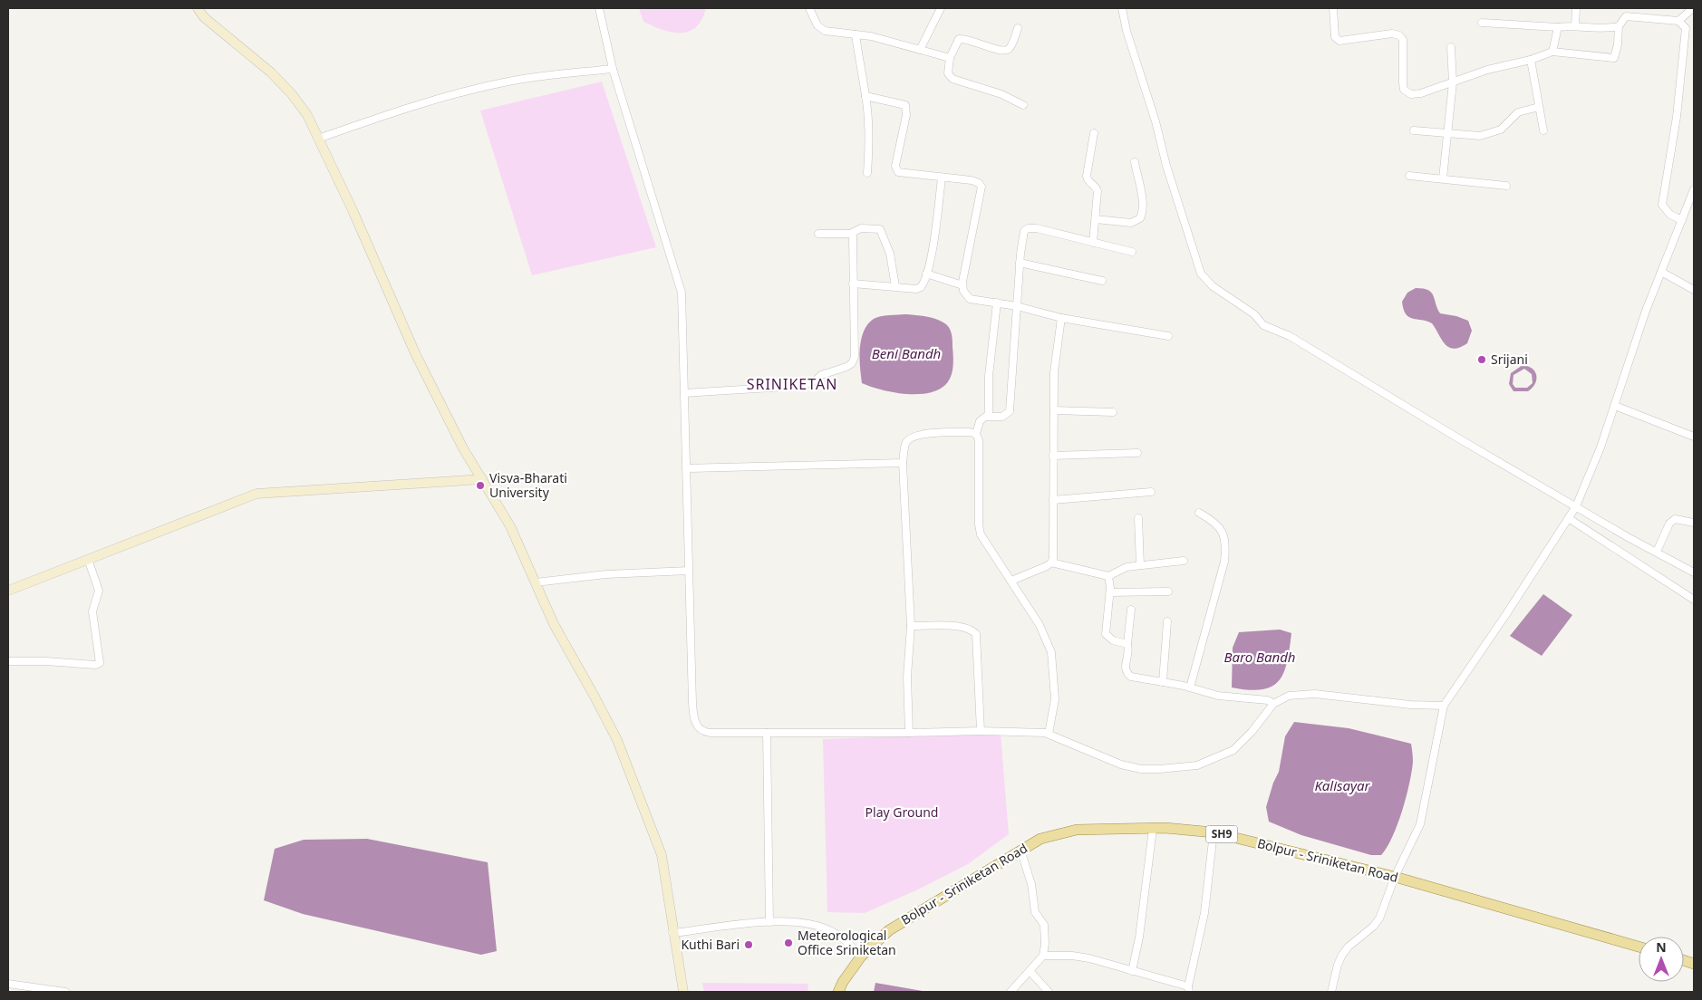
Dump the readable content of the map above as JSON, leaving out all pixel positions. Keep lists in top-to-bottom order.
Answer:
{
  "streets": {
    "main road": ["SH9", "Bolpur - Sriniketan Road"]
  },
  "districts": ["SRINIKETAN"],
  "water": ["Beni Bandh", "Baro Bandh", "Kalisayar"],
  "parks": ["Play Ground"],
  "places": [
    "Srijani",
    "Visva-Bharati University",
    "Meteorological Office Sriniketan",
    "Kuthi Bari"
  ],
  "north": "top"
}
